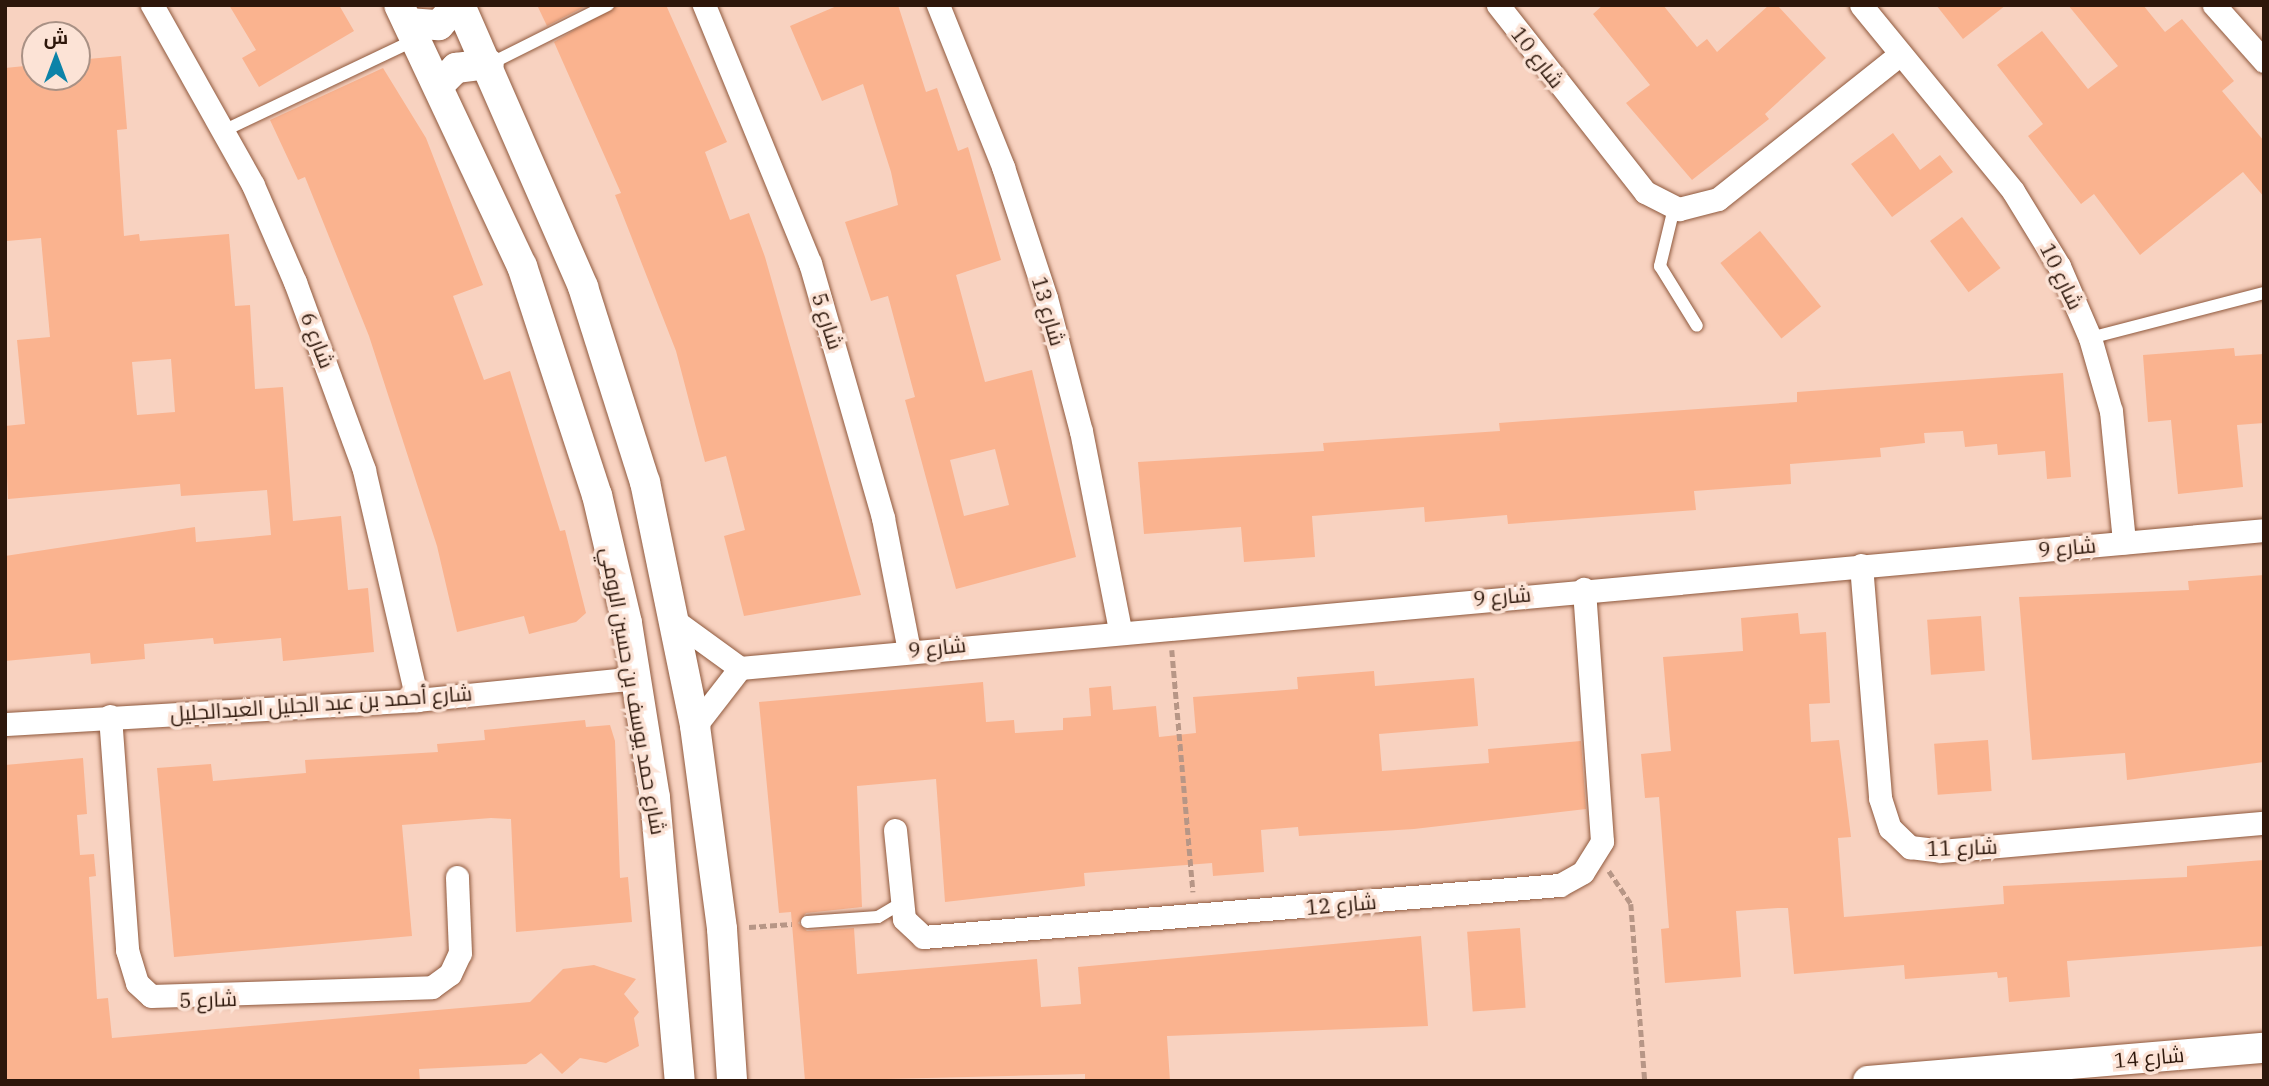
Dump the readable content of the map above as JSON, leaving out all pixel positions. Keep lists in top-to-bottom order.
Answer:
{
  "streets": {
    "street": [
      "شارع 10",
      "شارع 13",
      "شارع 5",
      "شارع 6",
      "شارع 9",
      "شارع حمد يوسف بن حسين الرومي",
      "شارع أحمد بن عبد الجليل العبدالجليل",
      "شارع 11",
      "شارع 12",
      "شارع 14"
    ]
  },
  "crossings": [
    ["شارع 10", "شارع 9"],
    ["شارع 13", "شارع 9"],
    ["شارع 5", "شارع 9"],
    ["شارع 5", "شارع أحمد بن عبد الجليل العبدالجليل"],
    ["شارع 6", "شارع أحمد بن عبد الجليل العبدالجليل"],
    ["شارع 9", "شارع 11"],
    ["شارع حمد يوسف بن حسين الرومي", "شارع أحمد بن عبد الجليل العبدالجليل"]
  ],
  "north": "top"
}
